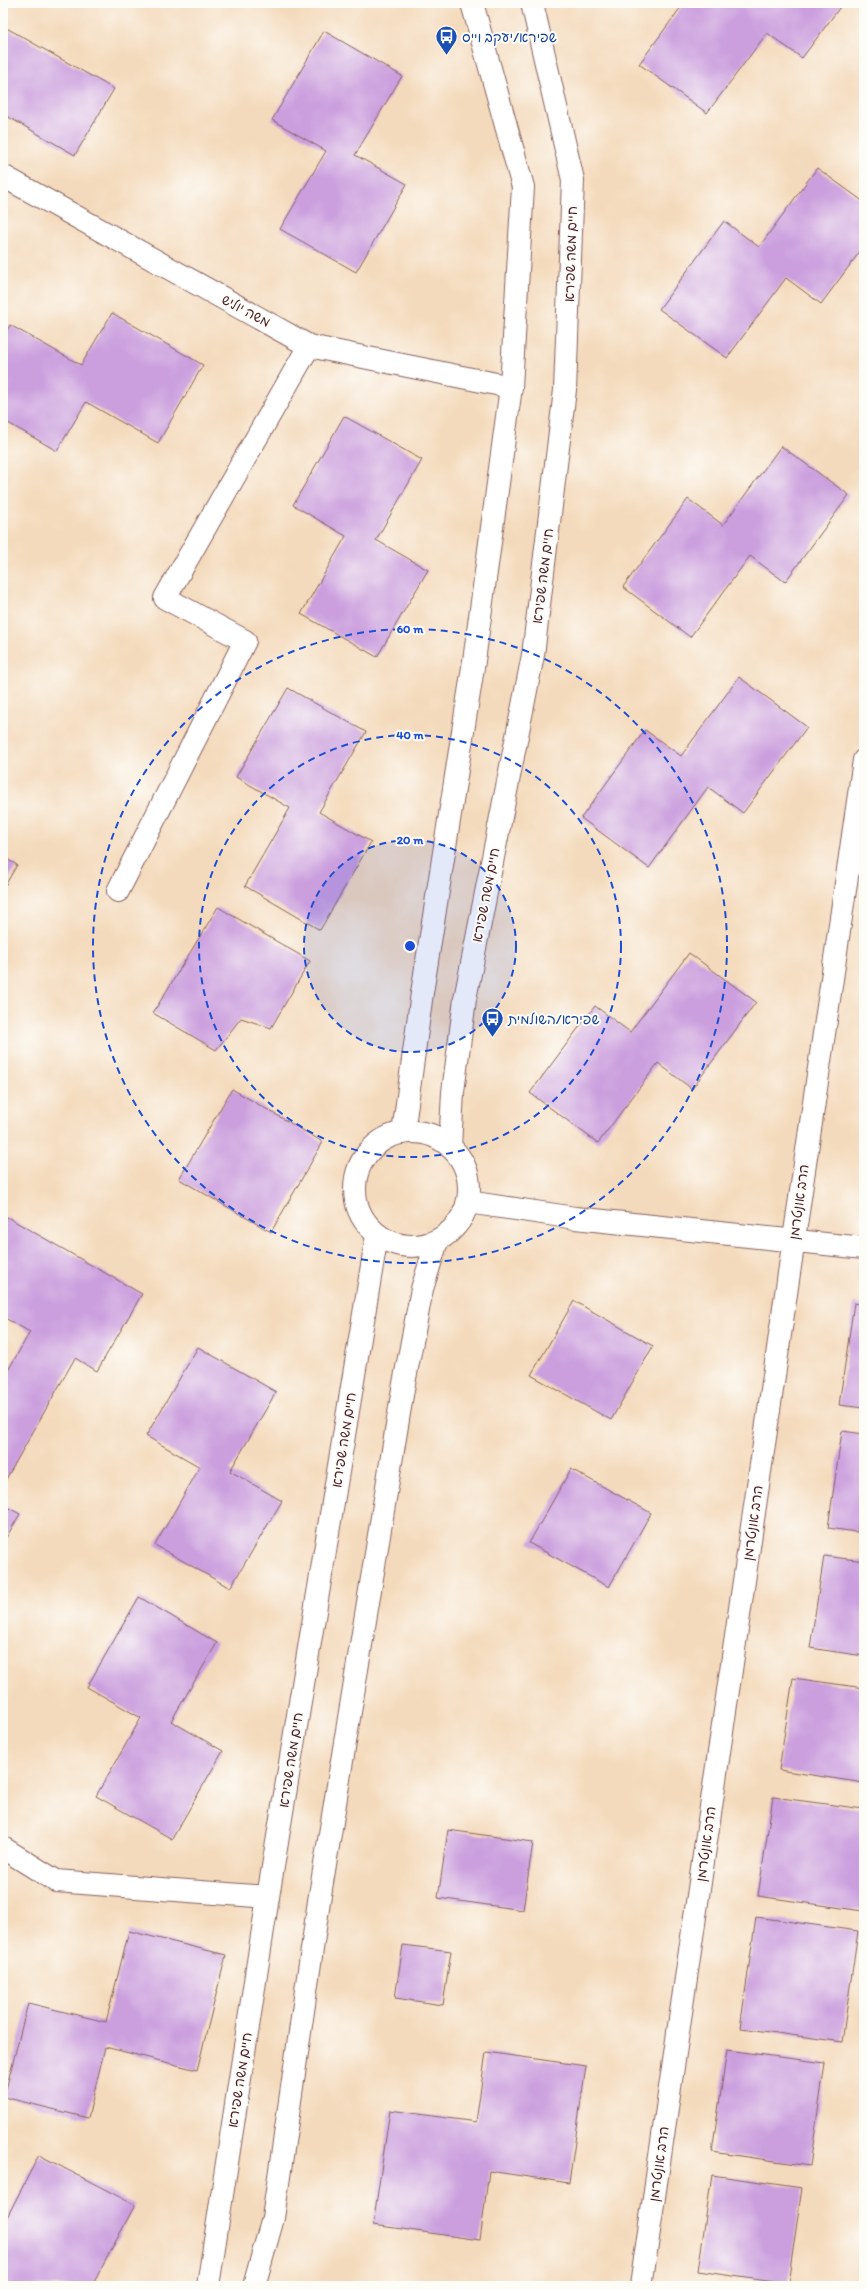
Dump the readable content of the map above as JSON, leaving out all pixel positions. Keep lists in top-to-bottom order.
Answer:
{
  "streets": {
    "street": ["חיים משה שפירא", "משה יוליש", "הרב אונטרמן"]
  },
  "places": {
    "bus stop": ["שפירא/יעקב וייס", "שפירא/השולמית"]
  },
  "rings": ["60 m", "40 m", "20 m"]
}
